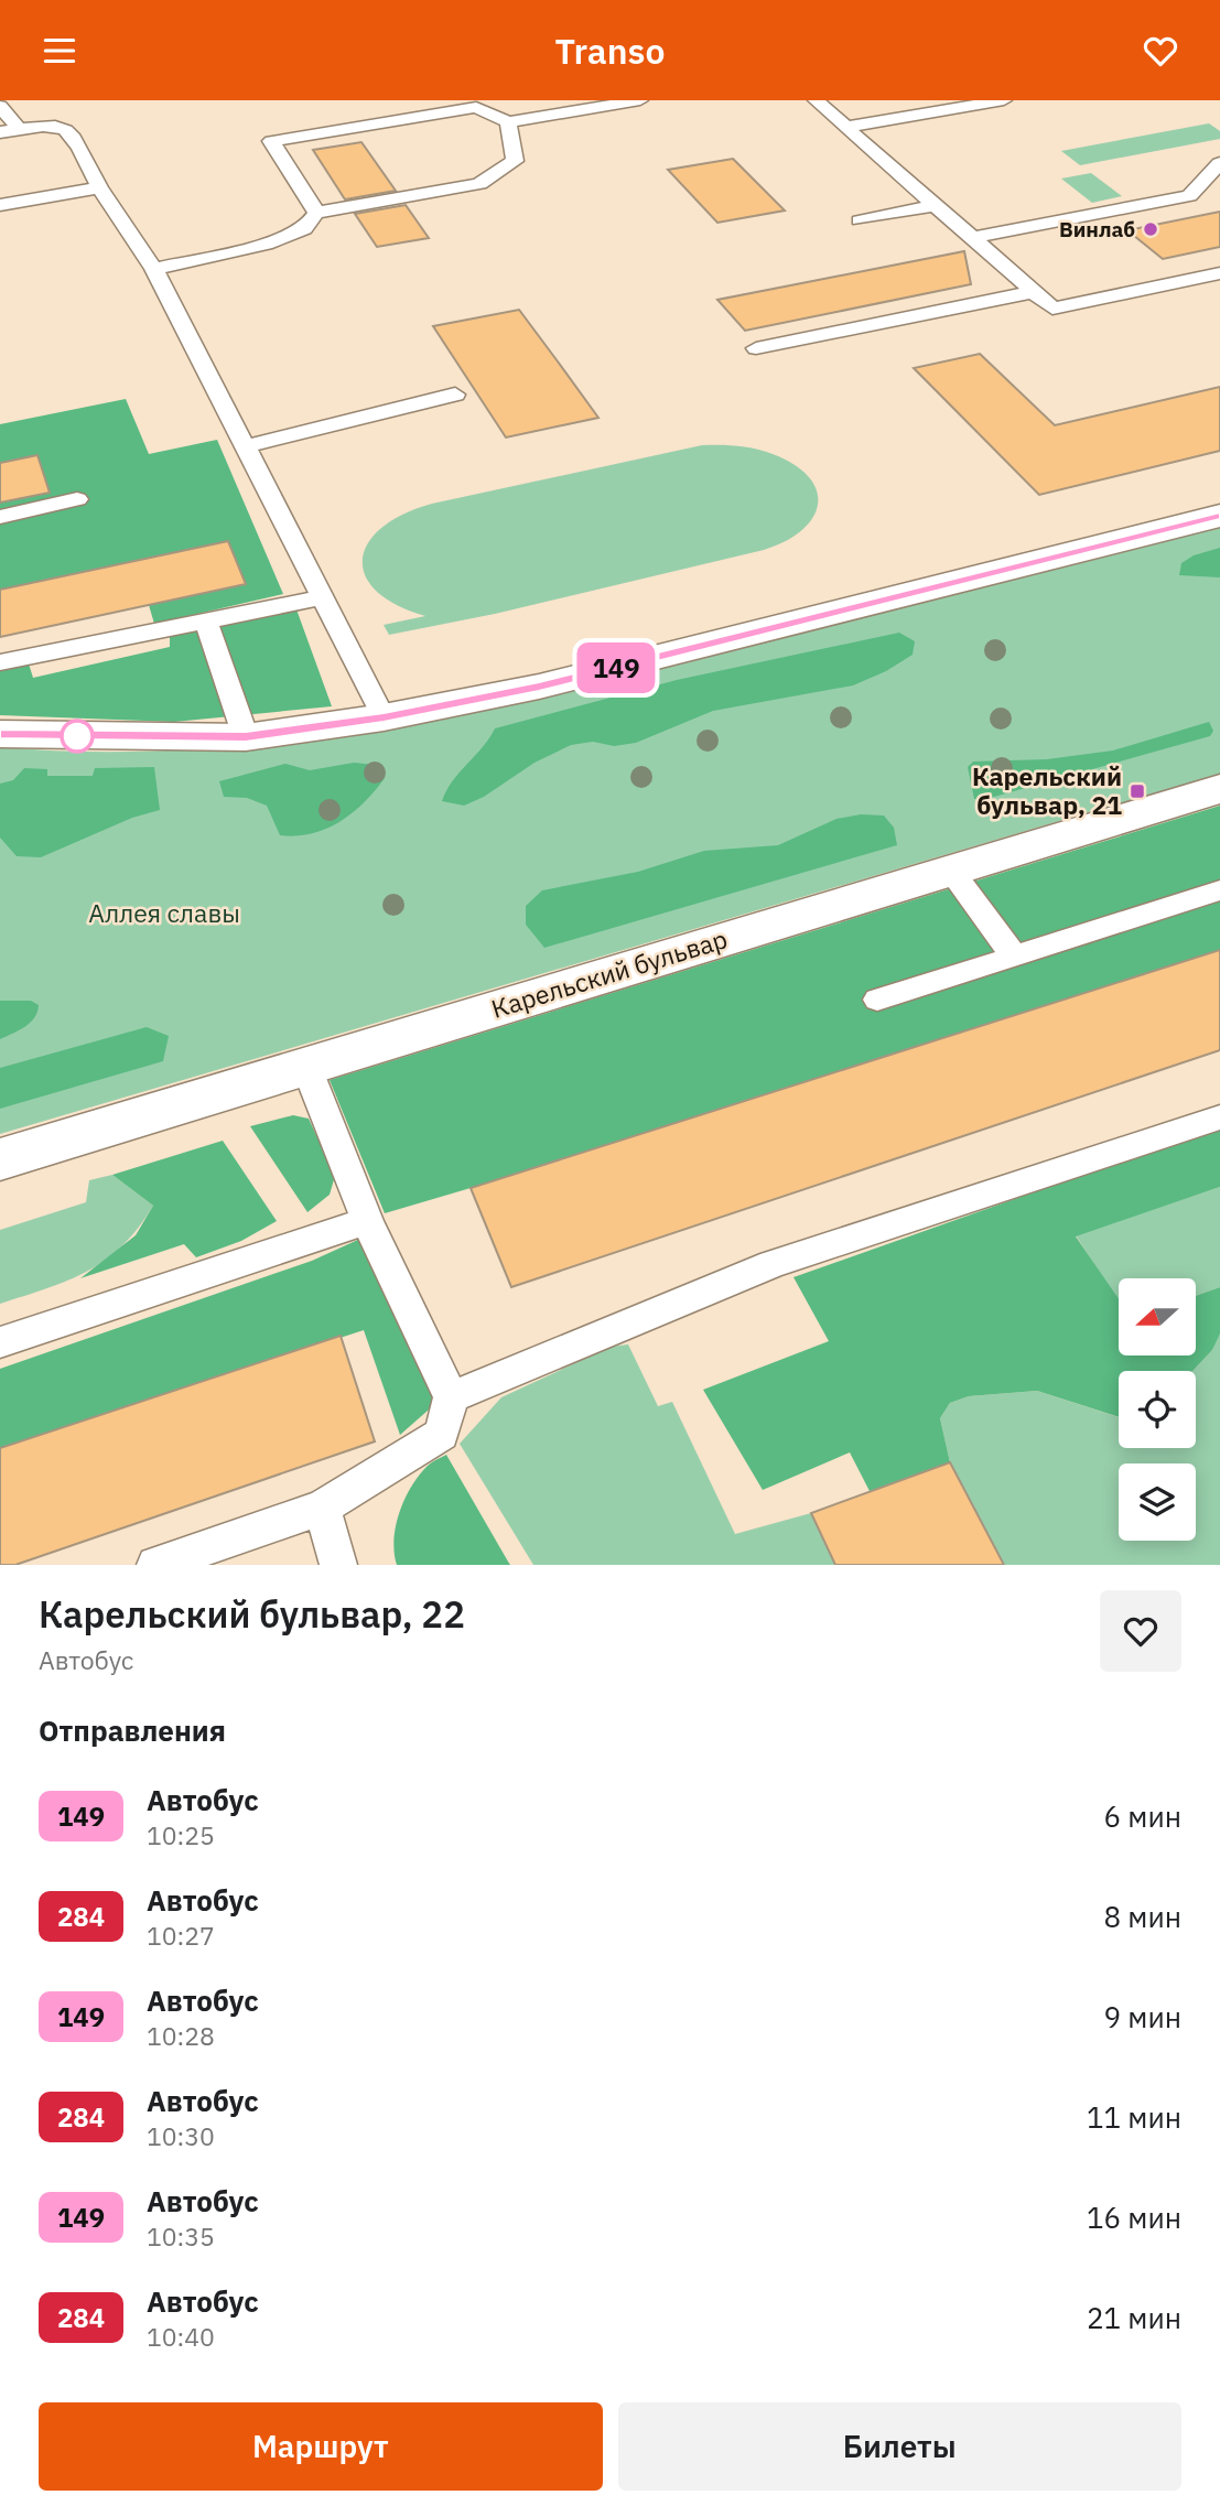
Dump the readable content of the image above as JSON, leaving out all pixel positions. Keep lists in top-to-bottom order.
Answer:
{
  "streets": {
    "street": ["Карельский бульвар"]
  },
  "parks": ["Аллея славы"],
  "places": {
    "other": ["Винлаб"],
    "transit": ["Карельский бульвар, 21"]
  },
  "lines": ["bus line 149"],
  "north": "left",
  "page": {
    "header": "Transo",
    "on_map": "149",
    "heading": [
      ["Карельский бульвар, 22", "Автобус"],
      "Отправления"
    ],
    "list": [
      {
        "mark": "149",
        "name": "Автобус",
        "note": "10:25",
        "value": "6 мин"
      },
      {
        "mark": "284",
        "name": "Автобус",
        "note": "10:27",
        "value": "8 мин"
      },
      {
        "mark": "149",
        "name": "Автобус",
        "note": "10:28",
        "value": "9 мин"
      },
      {
        "mark": "284",
        "name": "Автобус",
        "note": "10:30",
        "value": "11 мин"
      },
      {
        "mark": "149",
        "name": "Автобус",
        "note": "10:35",
        "value": "16 мин"
      },
      {
        "mark": "284",
        "name": "Автобус",
        "note": "10:40",
        "value": "21 мин"
      }
    ],
    "buttons": ["Маршрут", "Билеты"]
  }
}
